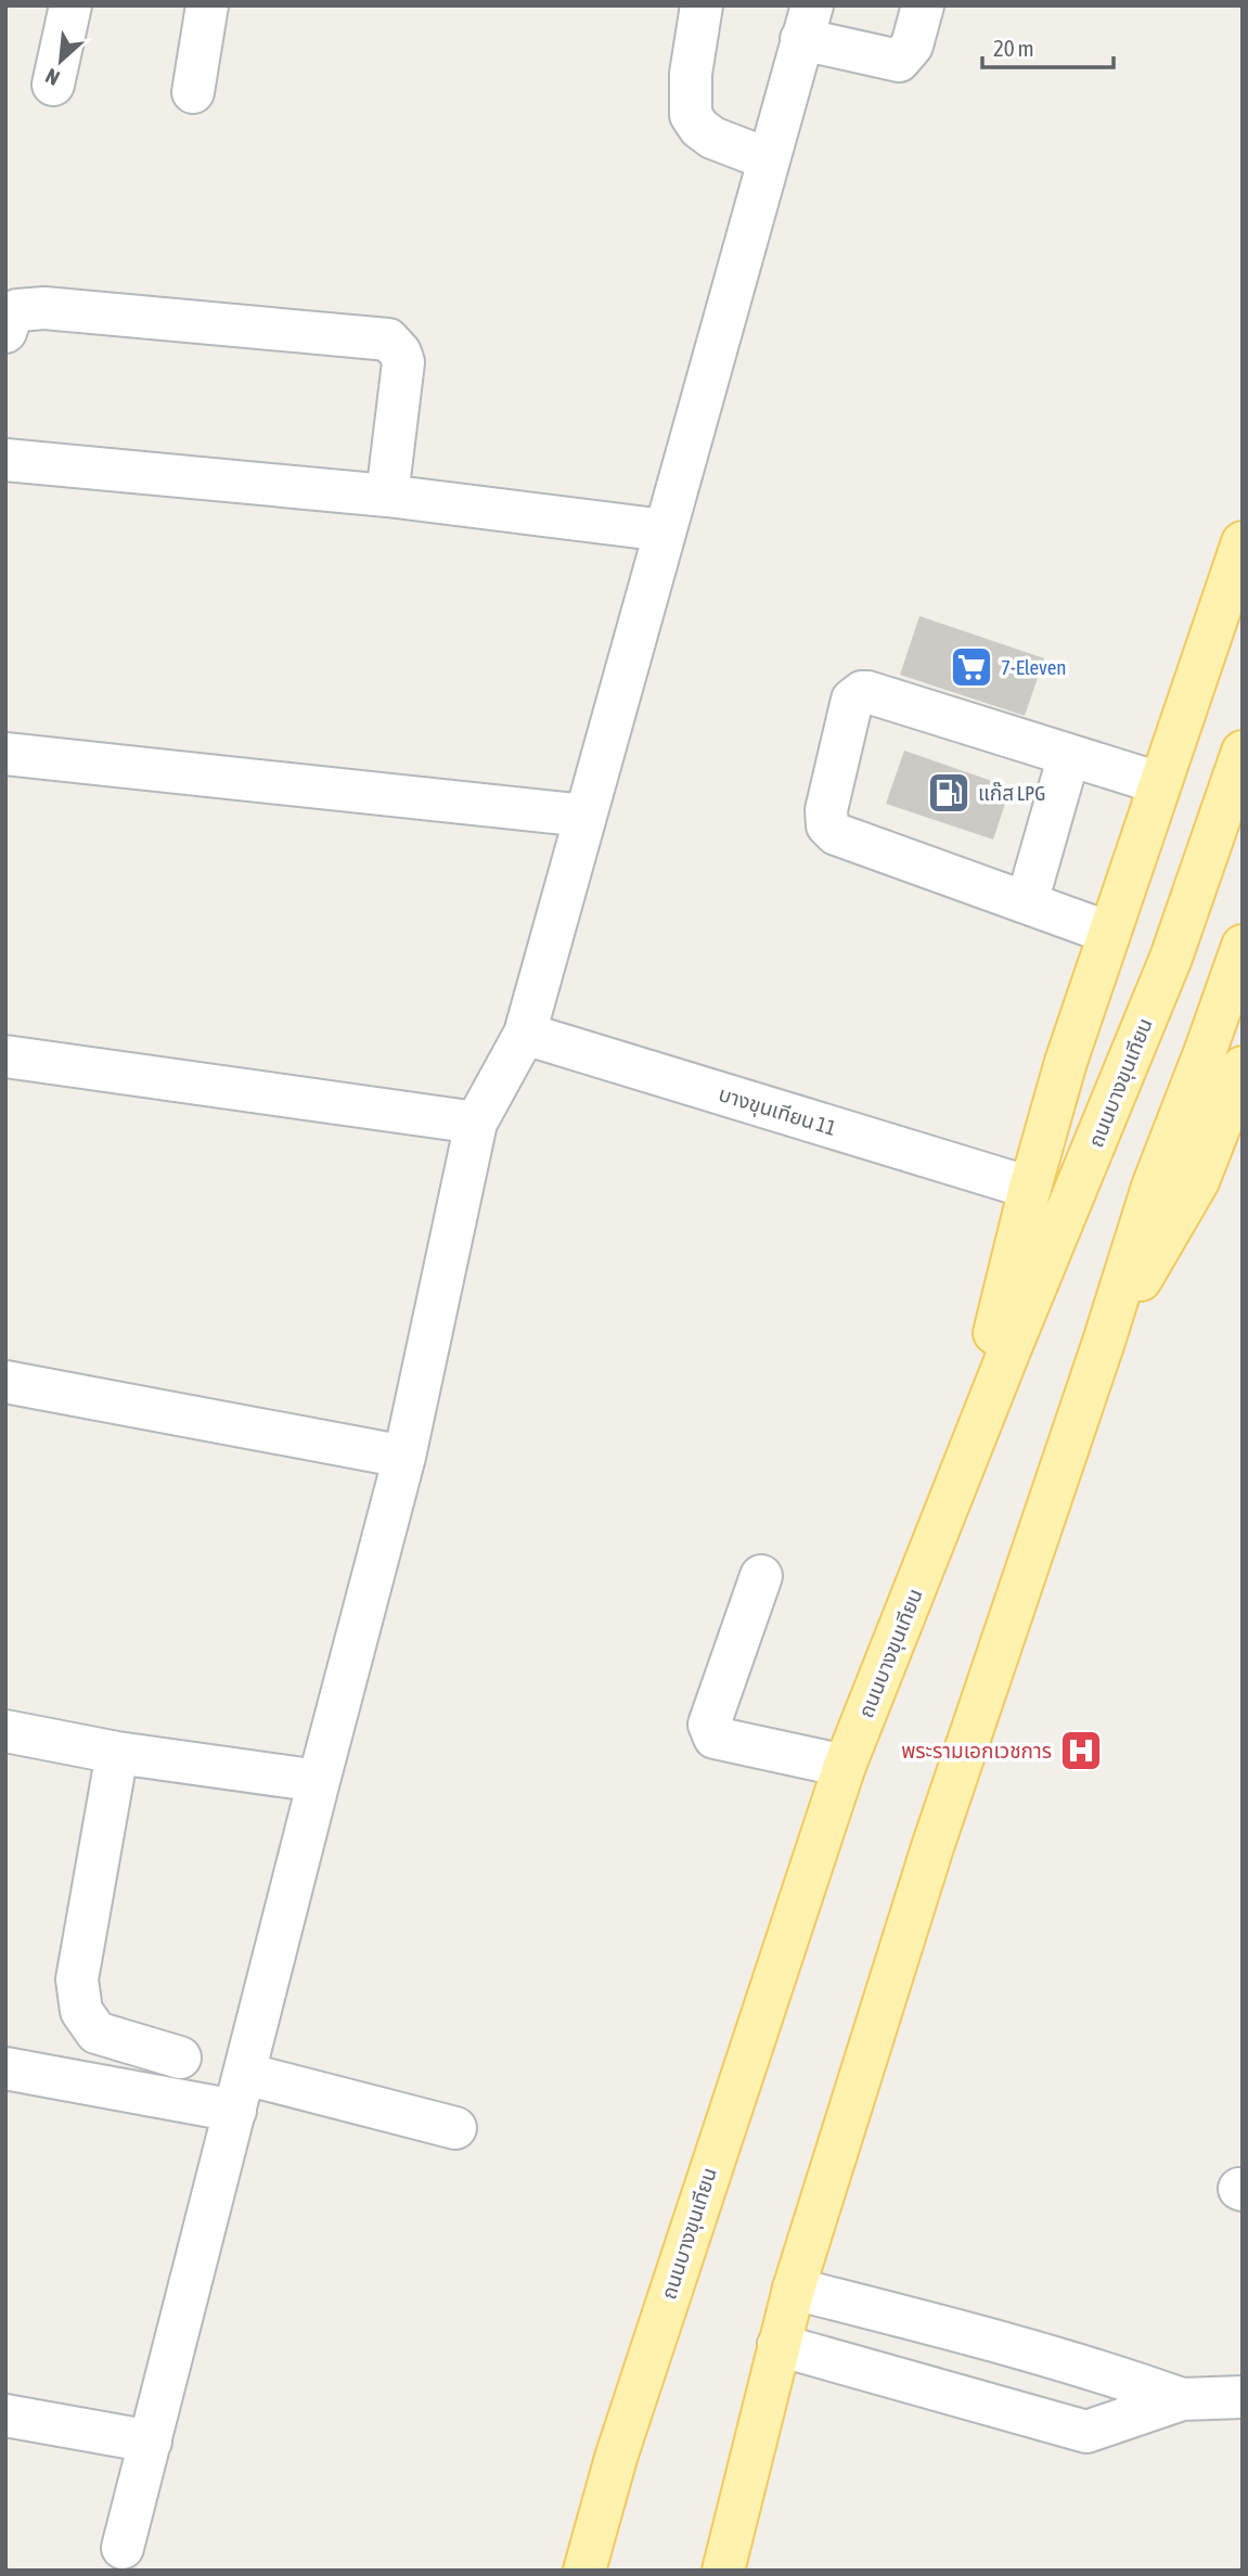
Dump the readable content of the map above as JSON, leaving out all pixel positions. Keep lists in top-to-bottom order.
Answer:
{
  "streets": {
    "main road": ["ถนนบางขุนเทียน"],
    "street": ["บางขุนเทียน 11"]
  },
  "places": {
    "supermarket": ["7-Eleven"],
    "fuel station": ["แก๊ส LPG"],
    "hospital": ["พระรามเอกเวชการ"]
  },
  "scale_bar": "20 m",
  "north": "bottom left"
}
